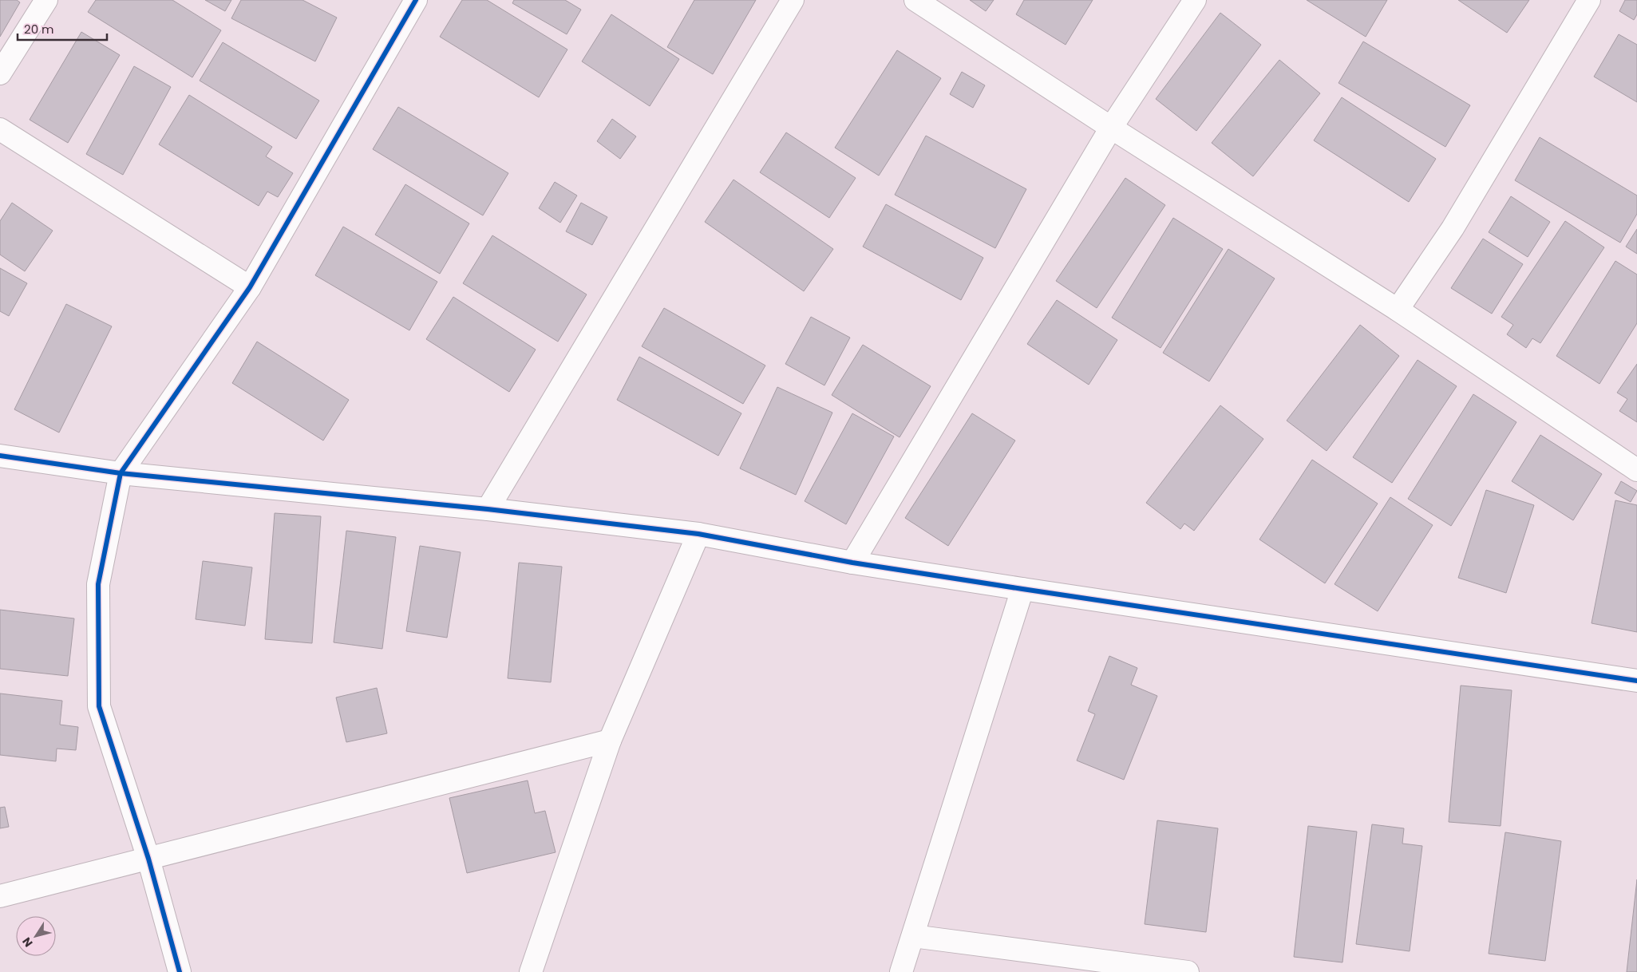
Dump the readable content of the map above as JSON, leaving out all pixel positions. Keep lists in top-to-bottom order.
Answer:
{
  "scale_bar": "20 m",
  "north": "bottom left"
}
